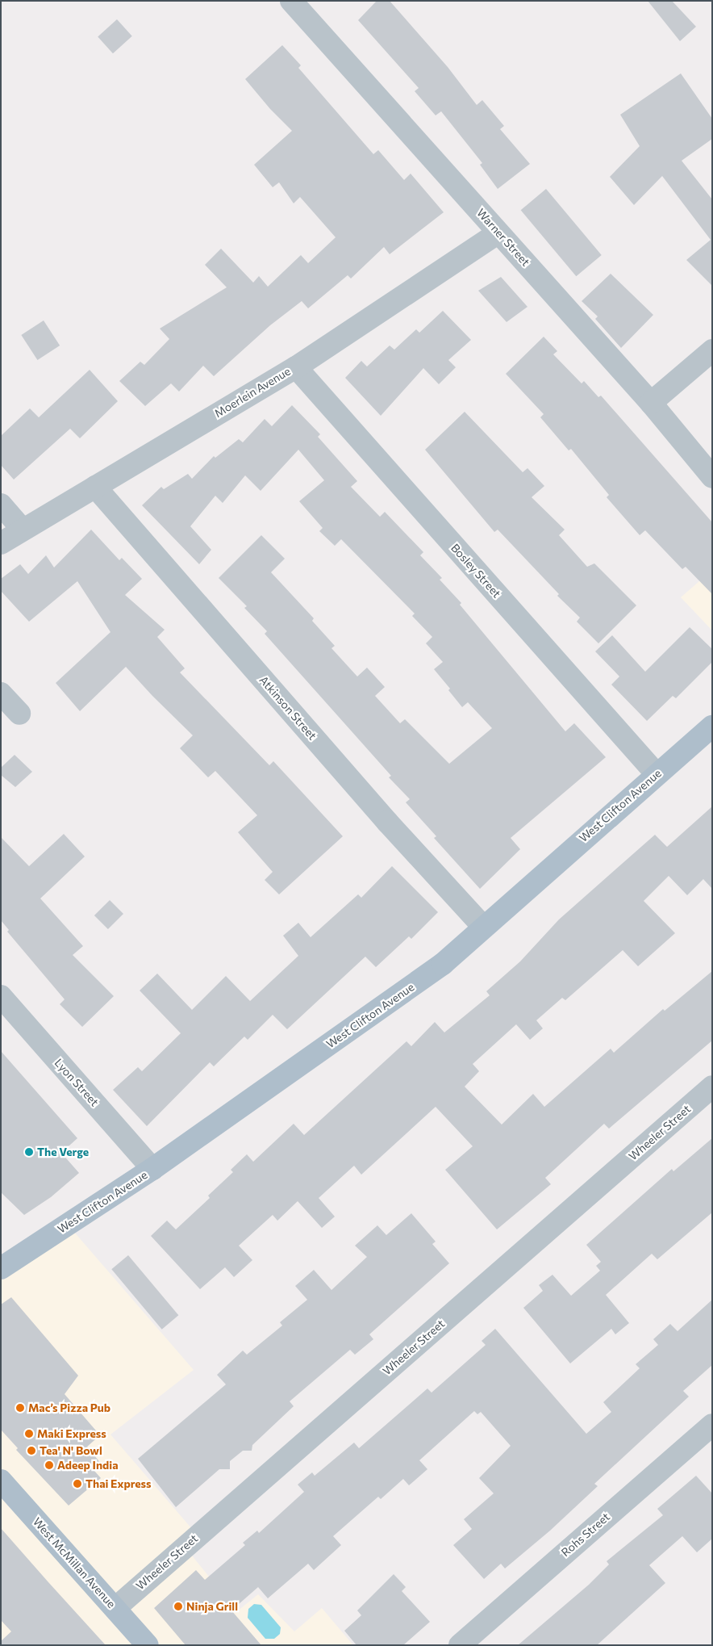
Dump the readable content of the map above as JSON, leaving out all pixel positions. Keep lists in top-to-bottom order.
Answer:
{
  "streets": {
    "main road": ["West Clifton Avenue", "West McMillan Avenue"],
    "street": [
      "Warner Street",
      "Moerlein Avenue",
      "Bosley Street",
      "Atkinson Street",
      "Lyon Street",
      "Wheeler Street",
      "Rohs Street"
    ]
  },
  "crossings": [
    ["Warner Street", "Moerlein Avenue"],
    ["Moerlein Avenue", "Bosley Street"],
    ["Moerlein Avenue", "Atkinson Street"],
    ["Bosley Street", "West Clifton Avenue"],
    ["Atkinson Street", "West Clifton Avenue"],
    ["West Clifton Avenue", "Lyon Street"],
    ["Wheeler Street", "West McMillan Avenue"]
  ],
  "places": [
    "The Verge",
    "Mac’s Pizza Pub",
    "Maki Express",
    "Tea' N' Bowl",
    "Adeep India",
    "Thai Express",
    "Ninja Grill"
  ]
}
